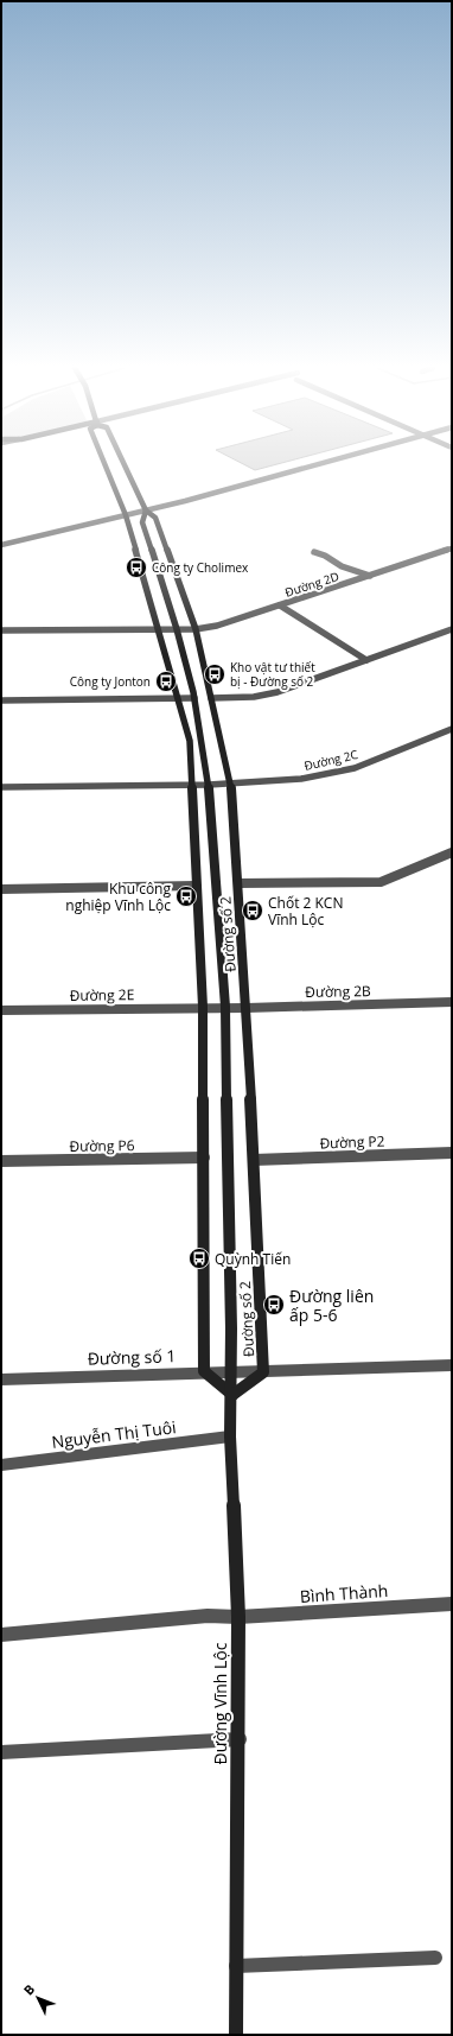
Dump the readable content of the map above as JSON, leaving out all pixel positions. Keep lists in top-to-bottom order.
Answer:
{
  "streets": {
    "main road": ["Đường số 2", "Đường Vĩnh Lộc"],
    "street": [
      "Đường 2D",
      "Đường 2C",
      "Đường 2B",
      "Đường 2E",
      "Đường P2",
      "Đường P6",
      "Đường số 1",
      "Nguyễn Thị Tuôi",
      "Bình Thành"
    ]
  },
  "crossings": [
    ["Đường 2D", "Đường số 2"],
    ["Đường 2C", "Đường số 2"],
    ["Đường số 2", "Đường 2B"],
    ["Đường số 2", "Đường 2E"],
    ["Đường số 2", "Đường P2"],
    ["Đường số 2", "Đường P6"],
    ["Đường số 2", "Đường số 1"],
    ["Đường số 2", "Đường Vĩnh Lộc"],
    ["Đường 2B", "Đường 2E"],
    ["Đường số 1", "Đường Vĩnh Lộc"],
    ["Nguyễn Thị Tuôi", "Đường Vĩnh Lộc"],
    ["Bình Thành", "Đường Vĩnh Lộc"]
  ],
  "places": {
    "bus stop": [
      "Công ty Cholimex",
      "Kho vật tư thiết bị - Đường số 2",
      "Công ty Jonton",
      "Khu công nghiệp Vĩnh Lộc",
      "Chốt 2 KCN Vĩnh Lộc",
      "Quỳnh Tiến",
      "Đường liên ấp 5-6"
    ]
  },
  "north": "top left"
}
